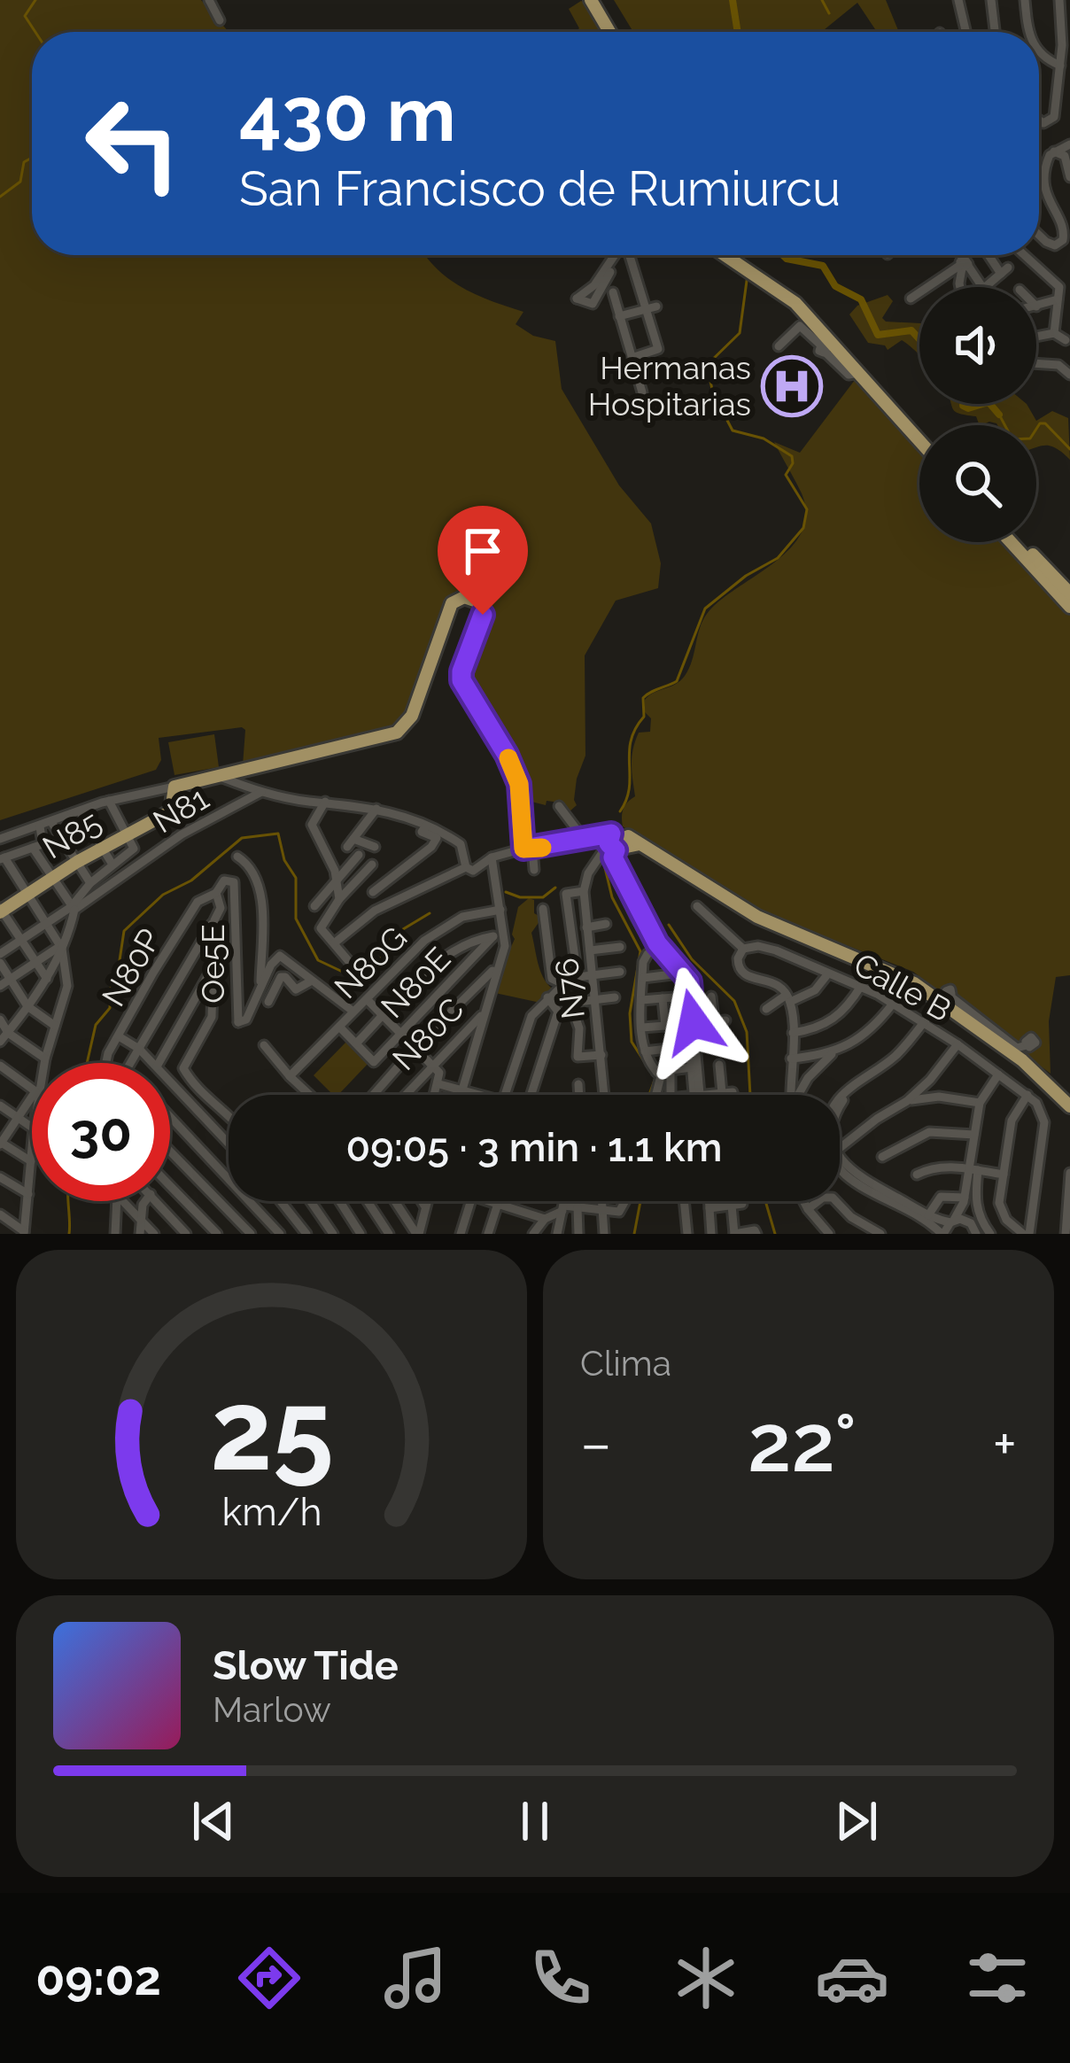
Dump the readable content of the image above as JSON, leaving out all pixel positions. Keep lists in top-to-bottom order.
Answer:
{
  "streets": {
    "main road": ["N85"],
    "street": [
      "N81",
      "N80G",
      "Oe5E",
      "N80P",
      "N80E",
      "Calle B",
      "N76",
      "N80C"
    ]
  },
  "crossings": [
    ["N80G", "Oe5E"],
    ["N80G", "N80C"],
    ["Oe5E", "N80P"]
  ],
  "places": {
    "hospital": ["Hermanas Hospitarias"]
  },
  "page": {
    "turn": ["430 m", "San Francisco de Rumiurcu"],
    "limit": "30",
    "trip": "09:05 · 3 min · 1.1 km",
    "tile": "Clima",
    "heat": ["−", "22°", "+"],
    "song": ["Slow Tide", "Marlow"],
    "tabs": "09:02",
    "gauge": ["25", "km/h"]
  }
}
